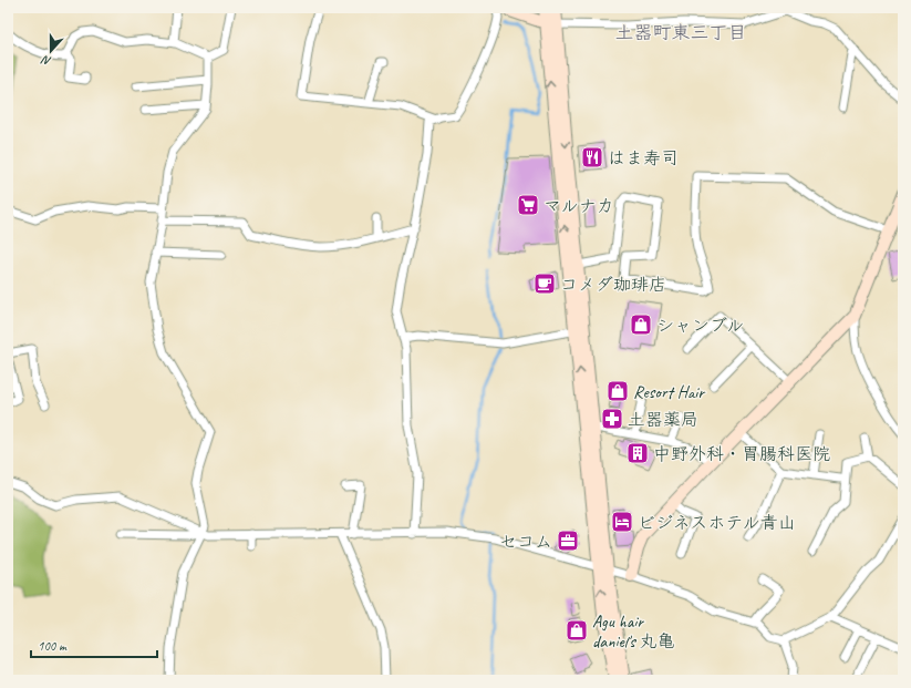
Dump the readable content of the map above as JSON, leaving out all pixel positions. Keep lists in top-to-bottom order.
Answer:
{
  "districts": ["土器町東三丁目"],
  "places": {
    "restaurant": ["はま寿司"],
    "supermarket": ["マルナカ"],
    "cafe": ["コメダ珈琲店"],
    "shop": ["シャンブル", "Resort Hair", "Agu hair daniel's 丸亀"],
    "pharmacy": ["土器薬局"],
    "building": ["中野外科・胃腸科医院"],
    "hotel": ["ビジネスホテル青山"],
    "office": ["セコム"]
  },
  "scale_bar": "100 m",
  "north": "bottom"
}
